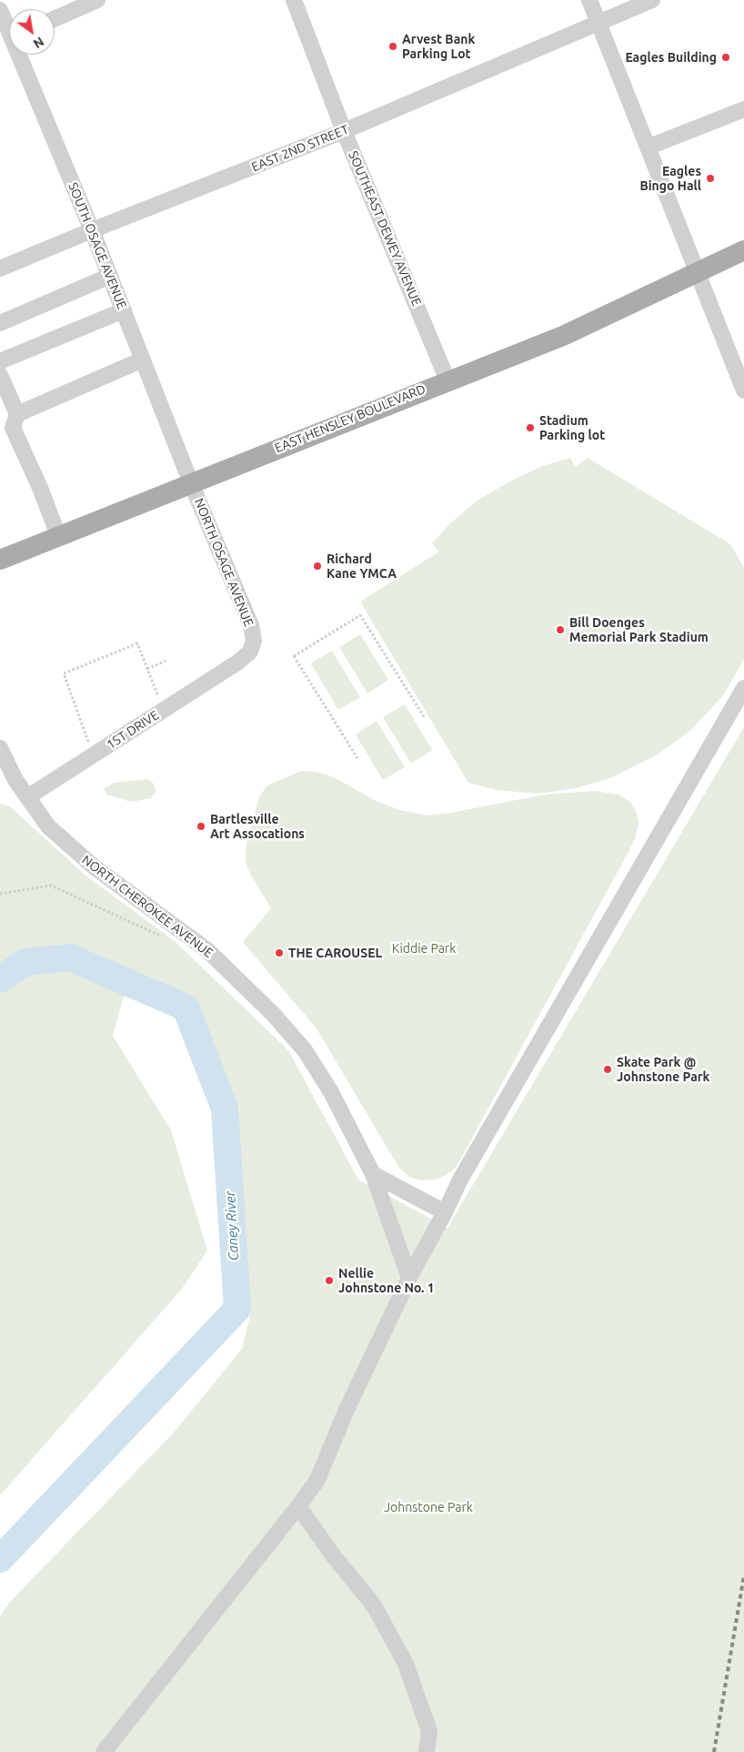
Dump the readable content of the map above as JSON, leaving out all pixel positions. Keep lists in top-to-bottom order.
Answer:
{
  "streets": {
    "main road": ["EAST HENSLEY BOULEVARD"],
    "street": [
      "EAST 2ND STREET",
      "SOUTHEAST DEWEY AVENUE",
      "SOUTH OSAGE AVENUE",
      "NORTH OSAGE AVENUE",
      "1ST DRIVE",
      "NORTH CHEROKEE AVENUE"
    ]
  },
  "crossings": [
    ["EAST 2ND STREET", "SOUTHEAST DEWEY AVENUE"],
    ["EAST 2ND STREET", "SOUTH OSAGE AVENUE"],
    ["SOUTHEAST DEWEY AVENUE", "EAST HENSLEY BOULEVARD"],
    ["SOUTH OSAGE AVENUE", "EAST HENSLEY BOULEVARD"],
    ["SOUTH OSAGE AVENUE", "NORTH OSAGE AVENUE"],
    ["EAST HENSLEY BOULEVARD", "NORTH OSAGE AVENUE"],
    ["NORTH OSAGE AVENUE", "1ST DRIVE"],
    ["1ST DRIVE", "NORTH CHEROKEE AVENUE"]
  ],
  "water": ["Caney River"],
  "parks": ["Kiddie Park", "Johnstone Park"],
  "places": [
    "Arvest Bank Parking Lot",
    "Eagles Building",
    "Eagles Bingo Hall",
    "Stadium Parking lot",
    "Richard Kane YMCA",
    "Bill Doenges Memorial Park Stadium",
    "Bartlesville Art Assocations",
    "THE CAROUSEL",
    "Skate Park @ Johnstone Park",
    "Nellie Johnstone No. 1"
  ],
  "north": "bottom right"
}
